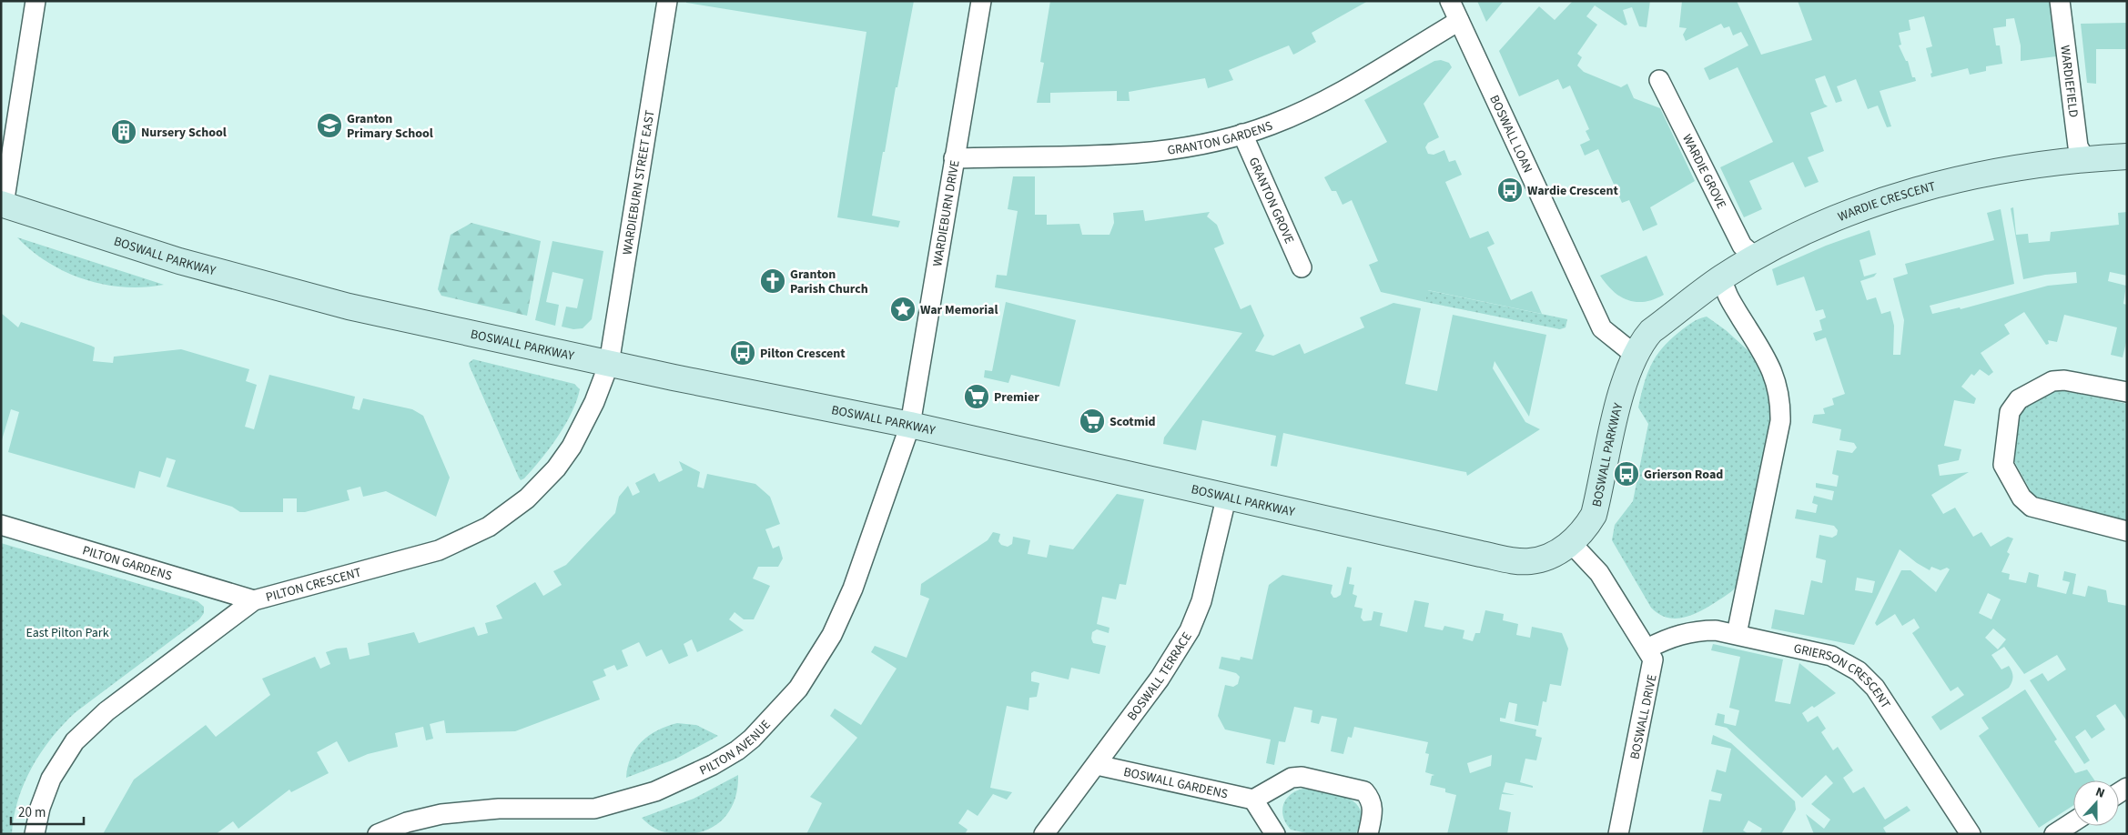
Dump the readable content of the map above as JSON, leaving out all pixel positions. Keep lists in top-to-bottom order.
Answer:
{
  "streets": {
    "street": [
      "WARDIEFIELD",
      "BOSWALL LOAN",
      "GRANTON GARDENS",
      "WARDIE GROVE",
      "WARDIEBURN STREET EAST",
      "GRANTON GROVE",
      "WARDIE CRESCENT",
      "WARDIEBURN DRIVE",
      "BOSWALL PARKWAY",
      "PILTON GARDENS",
      "PILTON CRESCENT",
      "BOSWALL TERRACE",
      "GRIERSON CRESCENT",
      "BOSWALL DRIVE",
      "PILTON AVENUE",
      "BOSWALL GARDENS"
    ]
  },
  "crossings": [
    ["WARDIEFIELD", "WARDIE CRESCENT"],
    ["BOSWALL LOAN", "GRANTON GARDENS"],
    ["BOSWALL LOAN", "WARDIE CRESCENT"],
    ["BOSWALL LOAN", "BOSWALL PARKWAY"],
    ["GRANTON GARDENS", "GRANTON GROVE"],
    ["GRANTON GARDENS", "WARDIEBURN DRIVE"],
    ["WARDIE GROVE", "WARDIE CRESCENT"],
    ["WARDIEBURN STREET EAST", "BOSWALL PARKWAY"],
    ["WARDIEBURN STREET EAST", "PILTON CRESCENT"],
    ["WARDIE CRESCENT", "BOSWALL PARKWAY"],
    ["WARDIEBURN DRIVE", "BOSWALL PARKWAY"],
    ["WARDIEBURN DRIVE", "PILTON AVENUE"],
    ["BOSWALL PARKWAY", "PILTON CRESCENT"],
    ["BOSWALL PARKWAY", "BOSWALL TERRACE"],
    ["BOSWALL PARKWAY", "BOSWALL DRIVE"],
    ["BOSWALL PARKWAY", "PILTON AVENUE"],
    ["PILTON GARDENS", "PILTON CRESCENT"],
    ["BOSWALL TERRACE", "BOSWALL GARDENS"],
    ["GRIERSON CRESCENT", "BOSWALL DRIVE"]
  ],
  "parks": ["East Pilton Park"],
  "places": {
    "school or university": ["Granton Primary School"],
    "building": ["Nursery School"],
    "bus stop": ["Wardie Crescent", "Pilton Crescent", "Grierson Road"],
    "church": ["Granton Parish Church"],
    "place": ["War Memorial"],
    "supermarket": ["Premier", "Scotmid"]
  },
  "scale_bar": "20 m",
  "north": "top"
}
